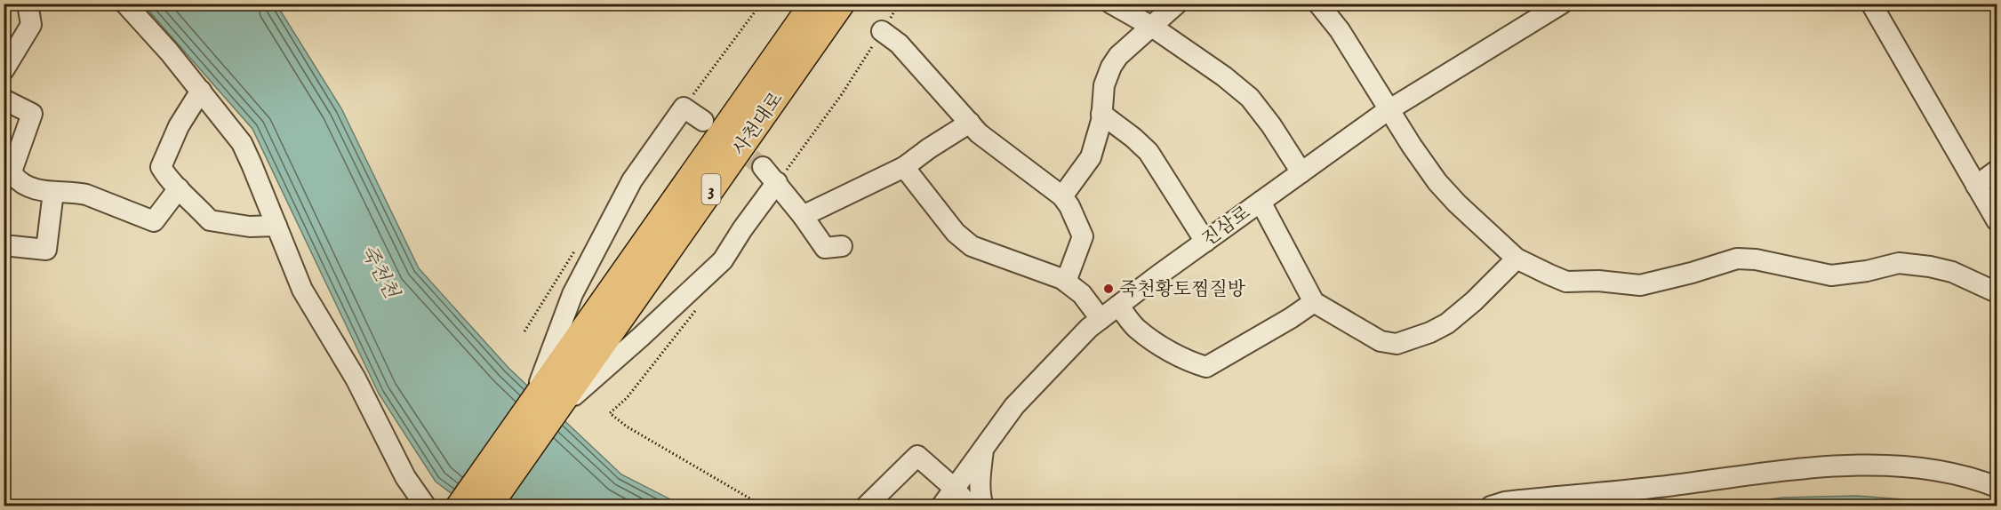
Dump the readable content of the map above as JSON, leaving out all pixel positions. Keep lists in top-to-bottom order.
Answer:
{
  "streets": {
    "main road": ["사천대로", "3"],
    "street": ["진삼로"]
  },
  "crossings": [
    ["사천대로", "3"]
  ],
  "water": ["죽천천"],
  "places": ["죽천황토찜질방"]
}
